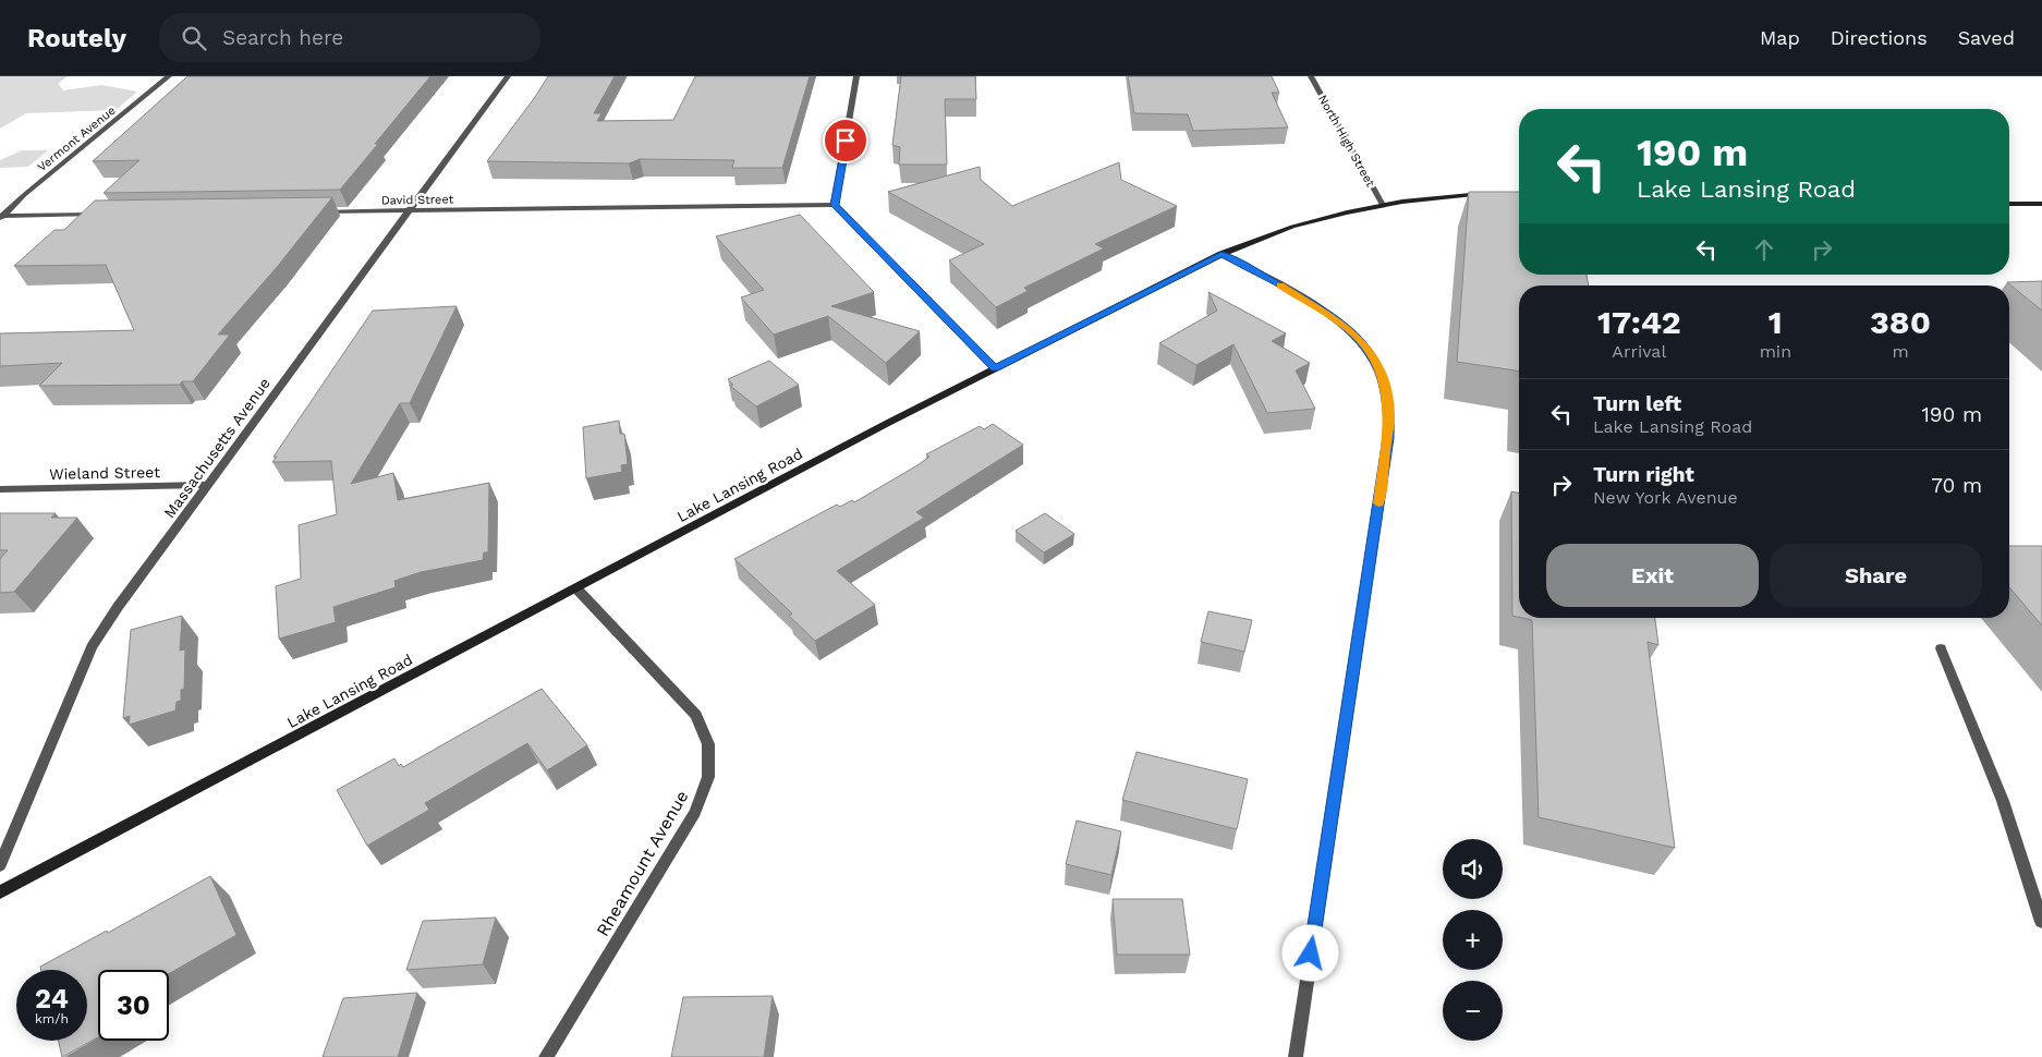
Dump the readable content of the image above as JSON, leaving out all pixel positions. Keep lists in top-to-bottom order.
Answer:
{
  "streets": {
    "main road": ["Lake Lansing Road"],
    "street": [
      "Vermont Avenue",
      "North High Street",
      "David Street",
      "Massachusetts Avenue",
      "Wieland Street",
      "Rheamount Avenue"
    ]
  },
  "crossings": [
    ["North High Street", "Lake Lansing Road"],
    ["David Street", "Massachusetts Avenue"],
    ["Massachusetts Avenue", "Wieland Street"],
    ["Lake Lansing Road", "Rheamount Avenue"]
  ],
  "page": {
    "header": "Routely",
    "search": "Search here",
    "nav": ["Map", "Directions", "Saved"],
    "turn": ["190 m", "Lake Lansing Road"],
    "eta": [
      "17:42",
      "Arrival",
      "1",
      "min",
      "380",
      "m"
    ],
    "list": [
      {
        "name": "Turn left",
        "note": "Lake Lansing Road",
        "value": "190 m"
      },
      {
        "name": "Turn right",
        "note": "New York Avenue",
        "value": "70 m"
      }
    ],
    "buttons": ["Exit", "Share"],
    "map_buttons": ["+", "−"],
    "speed": "24 km/h",
    "limit": "30"
  }
}
